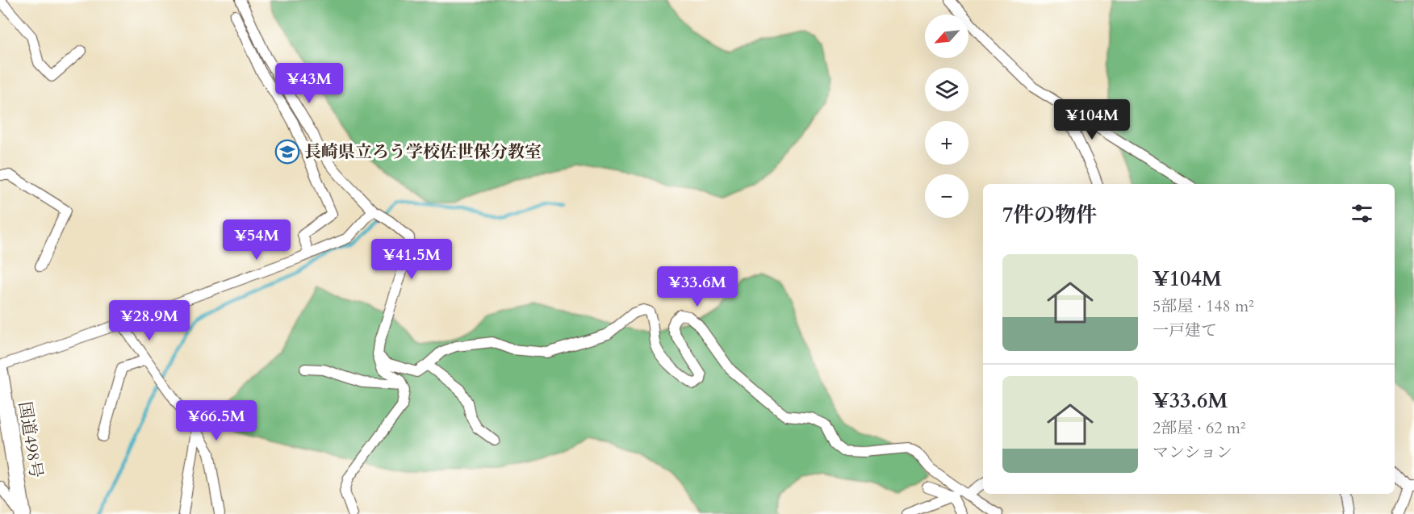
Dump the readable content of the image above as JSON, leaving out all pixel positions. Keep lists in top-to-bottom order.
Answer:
{
  "streets": {
    "highway": ["国道498号"]
  },
  "places": {
    "school or university": ["長崎県立ろう学校佐世保分教室"]
  },
  "north": "bottom left",
  "page": {
    "map_buttons": ["+", "−"],
    "price": [
      "¥43M",
      "¥104M",
      "¥54M",
      "¥41.5M",
      "¥33.6M",
      "¥28.9M",
      "¥66.5M"
    ],
    "heading": "7件の物件",
    "list": [
      {
        "name": "¥104M",
        "note": "5部屋 · 148 m² · 一戸建て"
      },
      {
        "name": "¥33.6M",
        "note": "2部屋 · 62 m² · マンション"
      }
    ]
  }
}
